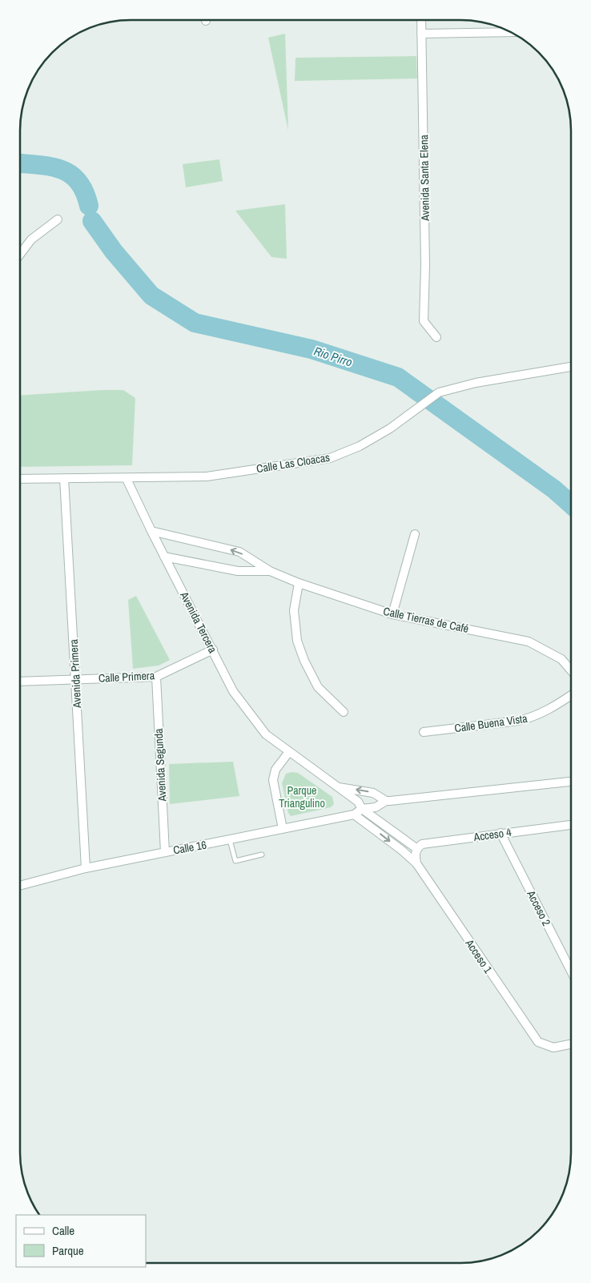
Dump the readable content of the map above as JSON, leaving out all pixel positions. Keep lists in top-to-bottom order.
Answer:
{
  "streets": {
    "street": [
      "Avenida Santa Elena",
      "Calle Las Cloacas",
      "Calle Tierras de Café",
      "Avenida Tercera",
      "Avenida Primera",
      "Calle Primera",
      "Calle Buena Vista",
      "Avenida Segunda",
      "Acceso 4",
      "Calle 16",
      "Acceso 2",
      "Acceso 1"
    ]
  },
  "crossings": [
    ["Calle Las Cloacas", "Avenida Tercera"],
    ["Calle Las Cloacas", "Avenida Primera"],
    ["Calle Tierras de Café", "Avenida Tercera"],
    ["Avenida Tercera", "Calle Primera"],
    ["Avenida Tercera", "Acceso 4"],
    ["Avenida Tercera", "Calle 16"],
    ["Avenida Tercera", "Acceso 1"],
    ["Avenida Primera", "Calle Primera"],
    ["Avenida Primera", "Calle 16"],
    ["Calle Primera", "Avenida Segunda"],
    ["Avenida Segunda", "Calle 16"],
    ["Acceso 4", "Acceso 2"],
    ["Acceso 4", "Acceso 1"]
  ],
  "water": ["Rio Pirro"],
  "parks": ["Parque Triangulino"],
  "legend": ["Calle", "Parque"]
}
